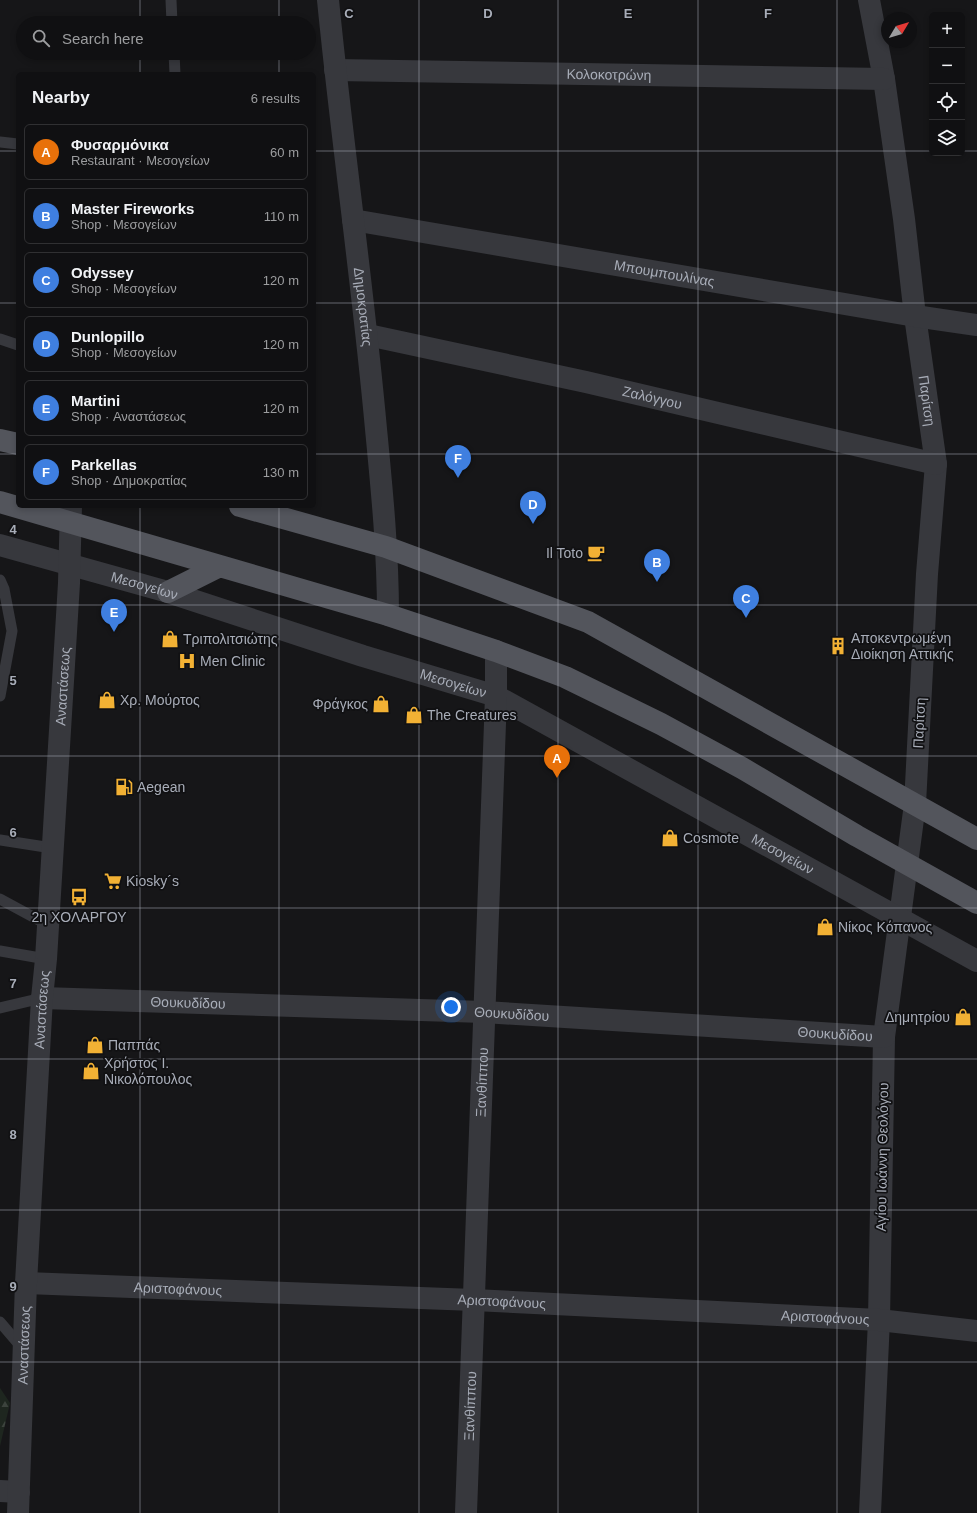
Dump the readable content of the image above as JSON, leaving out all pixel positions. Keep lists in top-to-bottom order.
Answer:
{
  "streets": {
    "street": [
      "Κολοκοτρώνη",
      "Μπουμπουλίνας",
      "Δημοκρατίας",
      "Ζαλόγγου",
      "Παρίτση",
      "Μεσογείων",
      "Αναστάσεως",
      "Θουκυδίδου",
      "Ξανθίππου",
      "Αγίου Ιωάννη Θεολόγου",
      "Αριστοφάνους"
    ]
  },
  "crossings": [
    ["Κολοκοτρώνη", "Δημοκρατίας"],
    ["Κολοκοτρώνη", "Παρίτση"],
    ["Μπουμπουλίνας", "Δημοκρατίας"],
    ["Μπουμπουλίνας", "Παρίτση"],
    ["Δημοκρατίας", "Ζαλόγγου"],
    ["Ζαλόγγου", "Παρίτση"],
    ["Παρίτση", "Αγίου Ιωάννη Θεολόγου"],
    ["Μεσογείων", "Αναστάσεως"],
    ["Μεσογείων", "Ξανθίππου"],
    ["Μεσογείων", "Αγίου Ιωάννη Θεολόγου"],
    ["Αναστάσεως", "Θουκυδίδου"],
    ["Αναστάσεως", "Αριστοφάνους"],
    ["Θουκυδίδου", "Ξανθίππου"],
    ["Θουκυδίδου", "Αγίου Ιωάννη Θεολόγου"],
    ["Ξανθίππου", "Αριστοφάνους"],
    ["Αγίου Ιωάννη Θεολόγου", "Αριστοφάνους"]
  ],
  "places": {
    "cafe": ["Il Toto"],
    "shop": [
      "Τριπολιτσιώτης",
      "Χρ. Μούρτος",
      "Φράγκος",
      "The Creatures",
      "Cosmote",
      "Νίκος Κόπανος",
      "Δημητρίου",
      "Παππάς",
      "Χρήστος Ι. Νικολόπουλος"
    ],
    "building": ["Αποκεντρωμένη Διοίκηση Αττικής"],
    "hospital": ["Men Clinic"],
    "fuel station": ["Aegean"],
    "supermarket": ["Kiosky´s"],
    "bus stop": ["2η ΧΟΛΑΡΓΟΥ"]
  },
  "north": "top right",
  "page": {
    "map_buttons": ["+", "−"],
    "search": "Search here",
    "heading": ["Nearby", "6 results"],
    "list": [
      {
        "mark": "A",
        "name": "Φυσαρμόνικα",
        "note": "Restaurant · Μεσογείων",
        "value": "60 m"
      },
      {
        "mark": "B",
        "name": "Master Fireworks",
        "note": "Shop · Μεσογείων",
        "value": "110 m"
      },
      {
        "mark": "C",
        "name": "Odyssey",
        "note": "Shop · Μεσογείων",
        "value": "120 m"
      },
      {
        "mark": "D",
        "name": "Dunlopillo",
        "note": "Shop · Μεσογείων",
        "value": "120 m"
      },
      {
        "mark": "E",
        "name": "Martini",
        "note": "Shop · Αναστάσεως",
        "value": "120 m"
      },
      {
        "mark": "F",
        "name": "Parkellas",
        "note": "Shop · Δημοκρατίας",
        "value": "130 m"
      }
    ],
    "pins": [
      "F",
      "D",
      "B",
      "C",
      "E",
      "A"
    ]
  },
  "grid": {
    "columns": [
      "C",
      "D",
      "E",
      "F"
    ],
    "rows": [
      "4",
      "5",
      "6",
      "7",
      "8",
      "9"
    ]
  }
}
